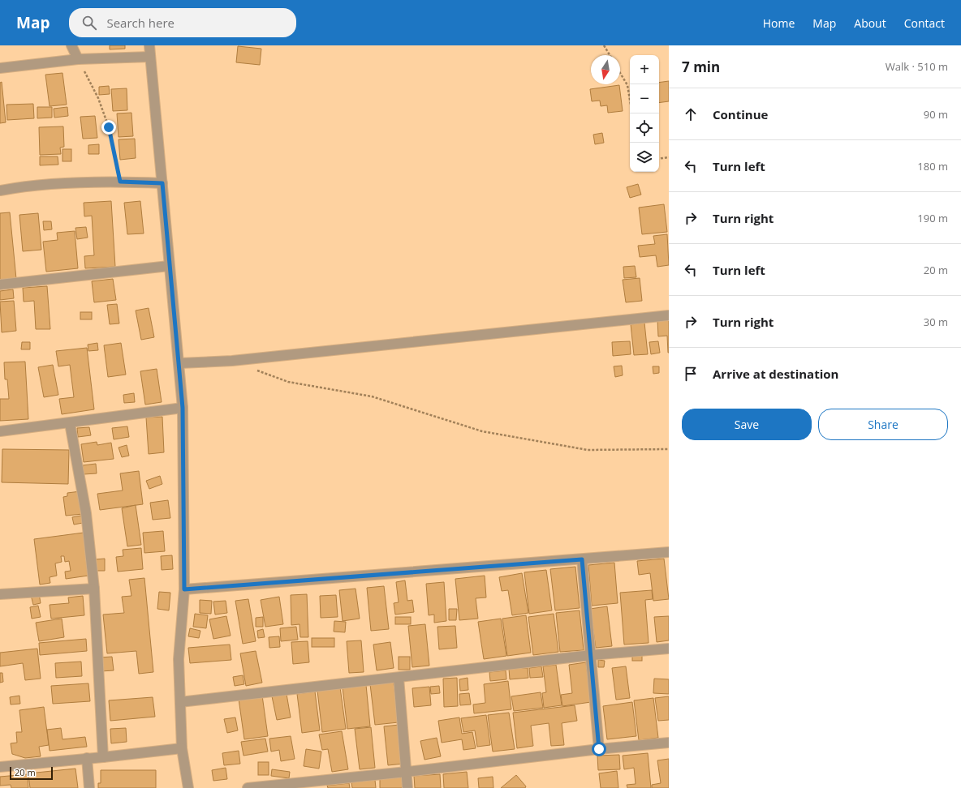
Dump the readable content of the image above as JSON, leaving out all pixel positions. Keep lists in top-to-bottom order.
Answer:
{
  "scale_bar": "20 m",
  "north": "bottom",
  "page": {
    "header": "Map",
    "search": "Search here",
    "nav": [
      "Home",
      "Map",
      "About",
      "Contact"
    ],
    "heading": ["7 min", "Walk · 510 m"],
    "map_buttons": ["+", "−"],
    "list": [
      ["Continue", "90 m"],
      ["Turn left", "180 m"],
      ["Turn right", "190 m"],
      ["Turn left", "20 m"],
      ["Turn right", "30 m"],
      "Arrive at destination"
    ],
    "buttons": ["Save", "Share"],
    "scale": "20 m"
  }
}
